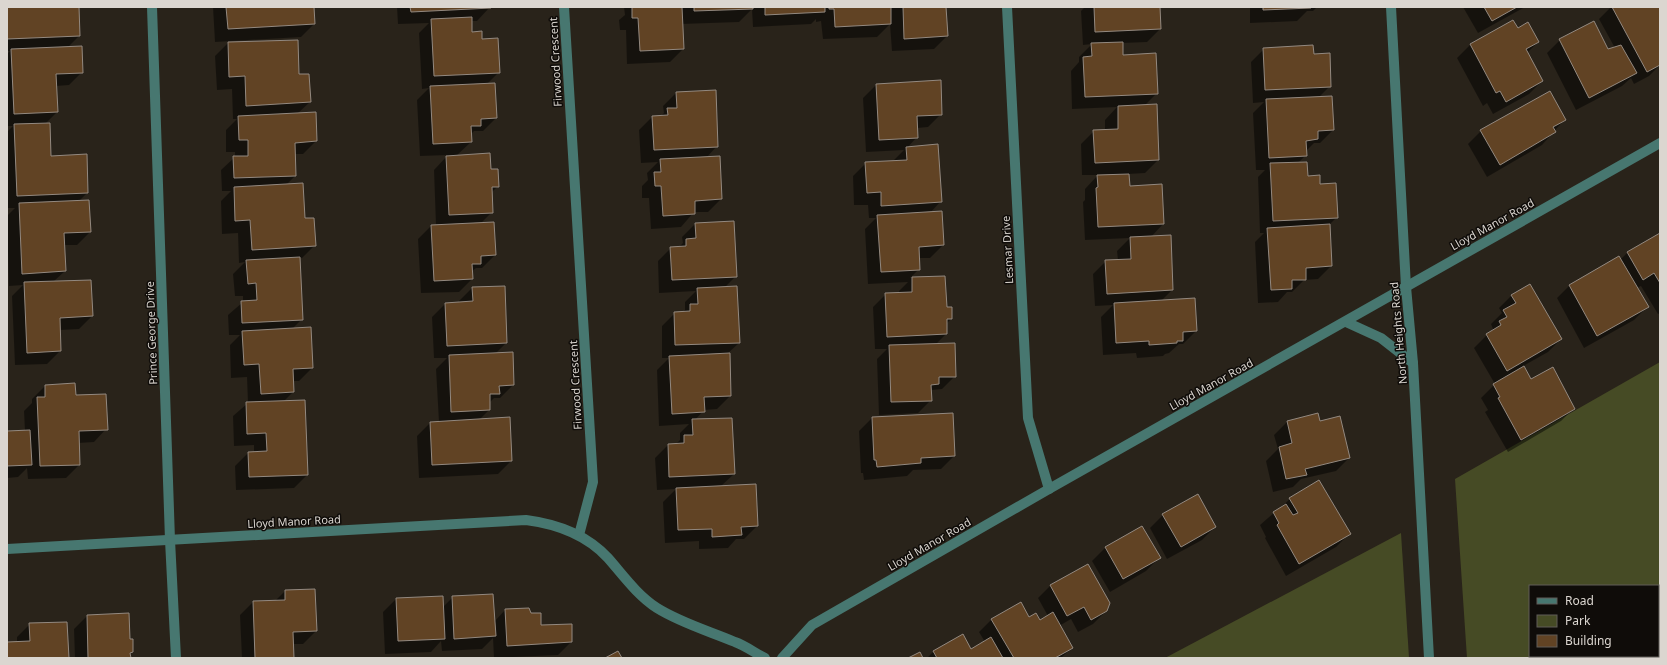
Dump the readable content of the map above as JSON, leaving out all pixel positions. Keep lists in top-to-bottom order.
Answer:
{
  "streets": {
    "street": [
      "Firwood Crescent",
      "Lloyd Manor Road",
      "Lesmar Drive",
      "Prince George Drive",
      "North Heights Road"
    ]
  },
  "crossings": [
    ["Firwood Crescent", "Lloyd Manor Road"],
    ["Lloyd Manor Road", "Lesmar Drive"],
    ["Lloyd Manor Road", "Prince George Drive"],
    ["Lloyd Manor Road", "North Heights Road"]
  ],
  "legend": ["Road", "Park", "Building"]
}
